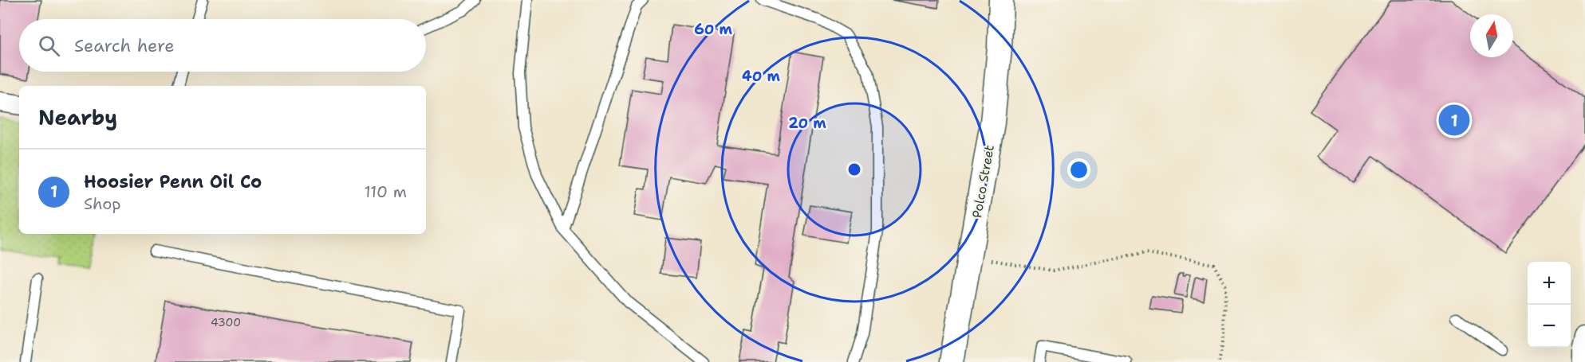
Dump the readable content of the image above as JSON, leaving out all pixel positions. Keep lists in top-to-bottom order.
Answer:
{
  "streets": {
    "street": ["Polco Street"]
  },
  "house_numbers": ["4300"],
  "north": "top",
  "page": {
    "search": "Search here",
    "heading": "Nearby",
    "pins": "1",
    "list": [
      {
        "mark": "1",
        "name": "Hoosier Penn Oil Co",
        "note": "Shop",
        "value": "110 m"
      }
    ],
    "map_buttons": ["+", "−"]
  },
  "rings": ["60 m", "40 m", "20 m"]
}
